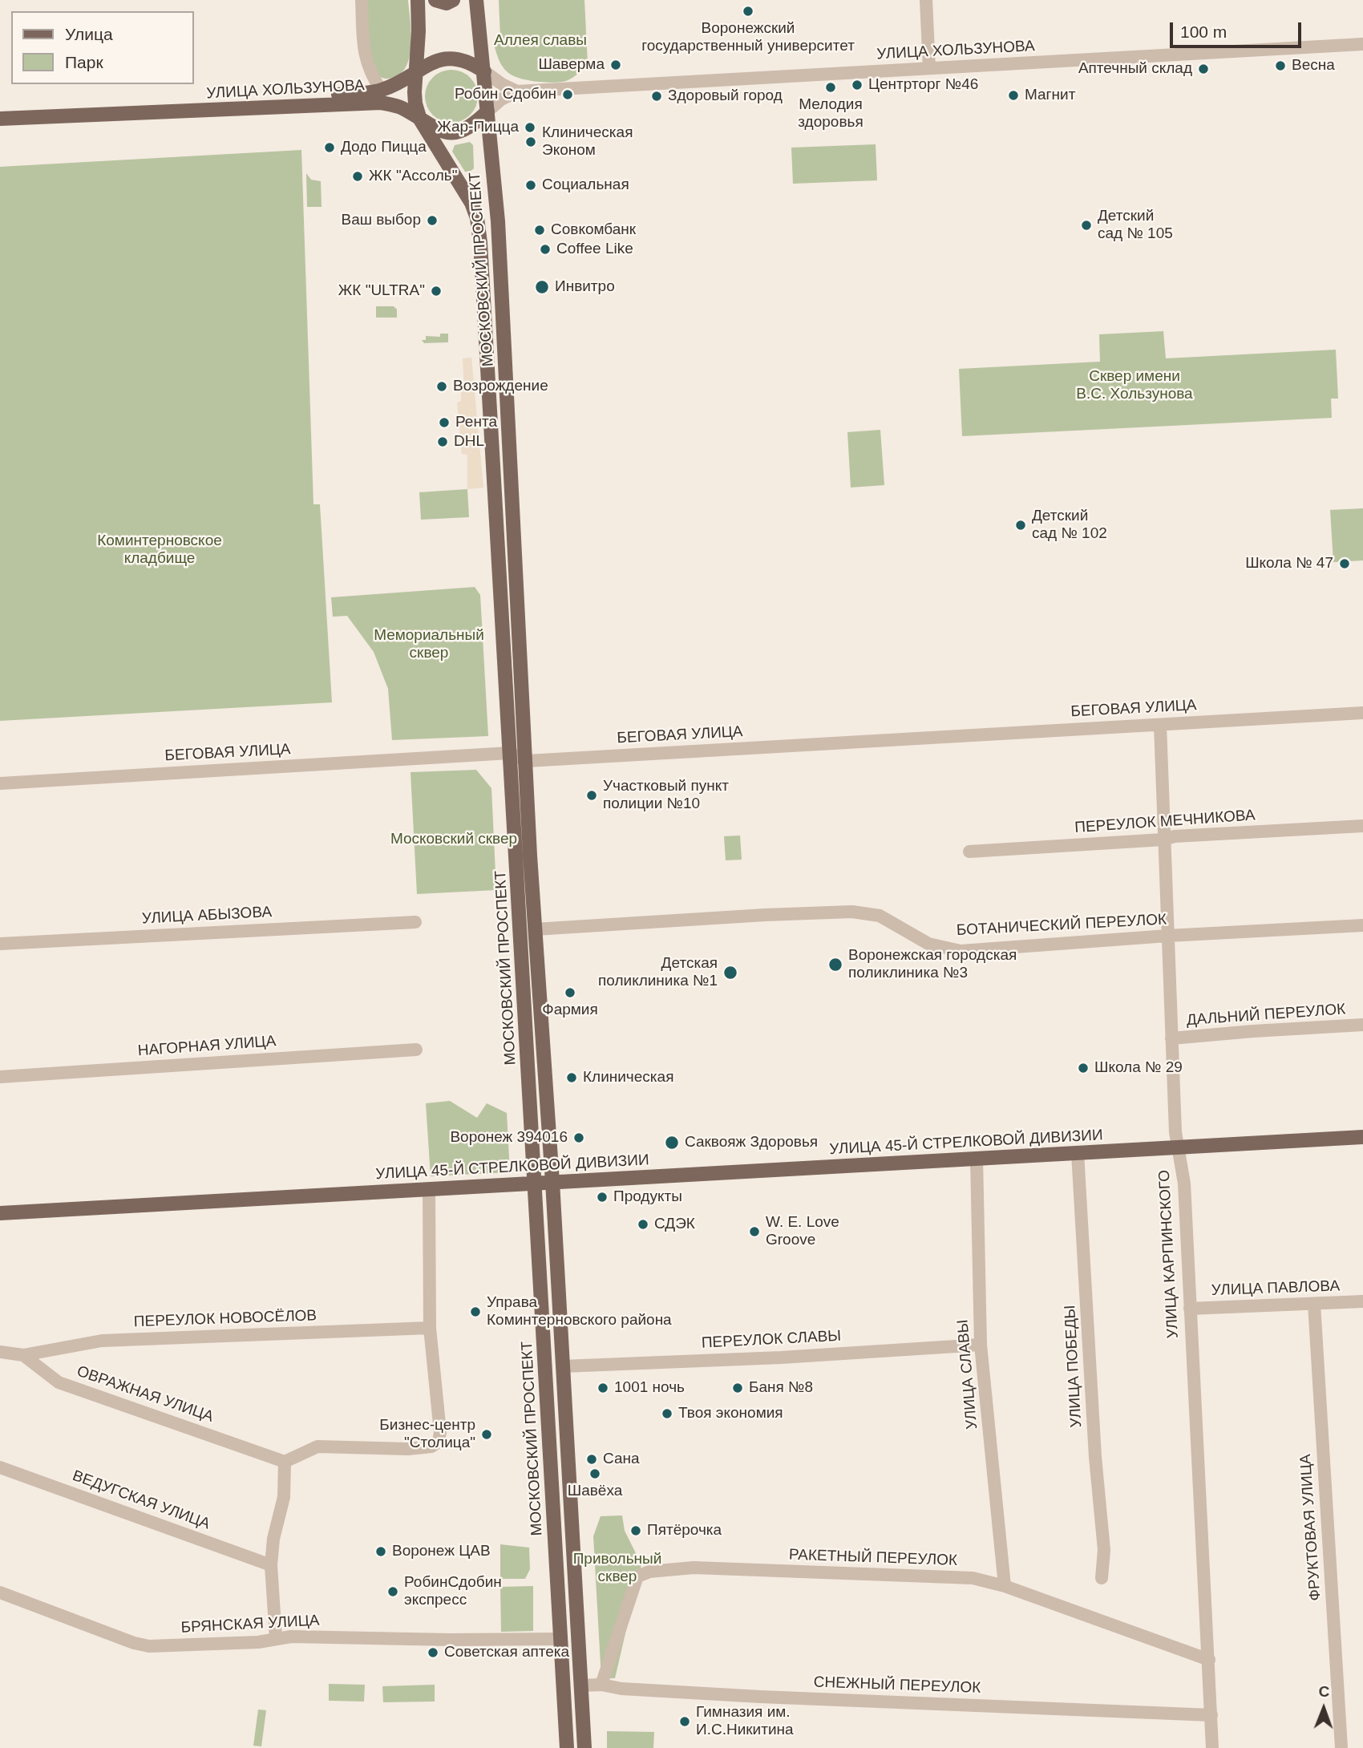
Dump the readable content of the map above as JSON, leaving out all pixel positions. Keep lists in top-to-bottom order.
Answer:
{
  "streets": {
    "main road": [
      "УЛИЦА ХОЛЬЗУНОВА",
      "МОСКОВСКИЙ ПРОСПЕКТ",
      "УЛИЦА 45-Й СТРЕЛКОВОЙ ДИВИЗИИ",
      "БРЯНСКАЯ УЛИЦА"
    ],
    "street": [
      "БЕГОВАЯ УЛИЦА",
      "ПЕРЕУЛОК МЕЧНИКОВА",
      "УЛИЦА АБЫЗОВА",
      "БОТАНИЧЕСКИЙ ПЕРЕУЛОК",
      "ДАЛЬНИЙ ПЕРЕУЛОК",
      "НАГОРНАЯ УЛИЦА",
      "УЛИЦА КАРПИНСКОГО",
      "УЛИЦА ПАВЛОВА",
      "ПЕРЕУЛОК НОВОСЁЛОВ",
      "ПЕРЕУЛОК СЛАВЫ",
      "УЛИЦА ПОБЕДЫ",
      "УЛИЦА СЛАВЫ",
      "ОВРАЖНАЯ УЛИЦА",
      "ВЕДУГСКАЯ УЛИЦА",
      "ФРУКТОВАЯ УЛИЦА",
      "РАКЕТНЫЙ ПЕРЕУЛОК",
      "СНЕЖНЫЙ ПЕРЕУЛОК"
    ]
  },
  "crossings": [
    ["УЛИЦА ХОЛЬЗУНОВА", "МОСКОВСКИЙ ПРОСПЕКТ"],
    ["МОСКОВСКИЙ ПРОСПЕКТ", "БЕГОВАЯ УЛИЦА"],
    ["МОСКОВСКИЙ ПРОСПЕКТ", "БОТАНИЧЕСКИЙ ПЕРЕУЛОК"],
    ["МОСКОВСКИЙ ПРОСПЕКТ", "УЛИЦА 45-Й СТРЕЛКОВОЙ ДИВИЗИИ"],
    ["МОСКОВСКИЙ ПРОСПЕКТ", "ПЕРЕУЛОК СЛАВЫ"],
    ["МОСКОВСКИЙ ПРОСПЕКТ", "БРЯНСКАЯ УЛИЦА"],
    ["МОСКОВСКИЙ ПРОСПЕКТ", "СНЕЖНЫЙ ПЕРЕУЛОК"],
    ["БЕГОВАЯ УЛИЦА", "УЛИЦА КАРПИНСКОГО"],
    ["ПЕРЕУЛОК МЕЧНИКОВА", "УЛИЦА КАРПИНСКОГО"],
    ["БОТАНИЧЕСКИЙ ПЕРЕУЛОК", "УЛИЦА КАРПИНСКОГО"],
    ["ДАЛЬНИЙ ПЕРЕУЛОК", "УЛИЦА КАРПИНСКОГО"],
    ["УЛИЦА 45-Й СТРЕЛКОВОЙ ДИВИЗИИ", "УЛИЦА КАРПИНСКОГО"],
    ["УЛИЦА 45-Й СТРЕЛКОВОЙ ДИВИЗИИ", "УЛИЦА ПОБЕДЫ"],
    ["УЛИЦА 45-Й СТРЕЛКОВОЙ ДИВИЗИИ", "УЛИЦА СЛАВЫ"],
    ["УЛИЦА КАРПИНСКОГО", "УЛИЦА ПАВЛОВА"],
    ["УЛИЦА КАРПИНСКОГО", "РАКЕТНЫЙ ПЕРЕУЛОК"],
    ["УЛИЦА КАРПИНСКОГО", "СНЕЖНЫЙ ПЕРЕУЛОК"],
    ["УЛИЦА ПАВЛОВА", "ФРУКТОВАЯ УЛИЦА"],
    ["ПЕРЕУЛОК НОВОСЁЛОВ", "ОВРАЖНАЯ УЛИЦА"],
    ["ПЕРЕУЛОК СЛАВЫ", "УЛИЦА СЛАВЫ"],
    ["УЛИЦА СЛАВЫ", "РАКЕТНЫЙ ПЕРЕУЛОК"],
    ["РАКЕТНЫЙ ПЕРЕУЛОК", "СНЕЖНЫЙ ПЕРЕУЛОК"]
  ],
  "parks": [
    "Аллея славы",
    "Сквер имени В.С. Хользунова",
    "Коминтерновское кладбище",
    "Мемориальный сквер",
    "Московский сквер",
    "Привольный сквер"
  ],
  "places": [
    "Воронежский государственный университет",
    "Шаверма",
    "Весна",
    "Аптечный склад",
    "Центрторг №46",
    "Мелодия здоровья",
    "Робин Сдобин",
    "Магнит",
    "Здоровый город",
    "Жар-Пицца",
    "Клиническая Эконом",
    "Додо Пицца",
    "ЖК \"Ассоль\"",
    "Социальная",
    "Ваш выбор",
    "Детский сад № 105",
    "Совкомбанк",
    "Coffee Like",
    "Инвитро",
    "ЖК \"ULTRA\"",
    "Возрождение",
    "Рента",
    "DHL",
    "Детский сад № 102",
    "Школа № 47",
    "Участковый пункт полиции №10",
    "Воронежская городская поликлиника №3",
    "Детская поликлиника №1",
    "Фармия",
    "Школа № 29",
    "Клиническая",
    "Воронеж 394016",
    "Саквояж Здоровья",
    "Продукты",
    "СДЭК",
    "W. E. Love Groove",
    "Управа Коминтерновского района",
    "1001 ночь",
    "Баня №8",
    "Твоя экономия",
    "Бизнес-центр \"Столица\"",
    "Сана",
    "Шавёха",
    "Пятёрочка",
    "Воронеж ЦАВ",
    "РобинСдобин экспресс",
    "Советская аптека",
    "Гимназия им. И.С.Никитина"
  ],
  "legend": ["Улица", "Парк"],
  "scale_bar": "100 m",
  "north": "top"
}
